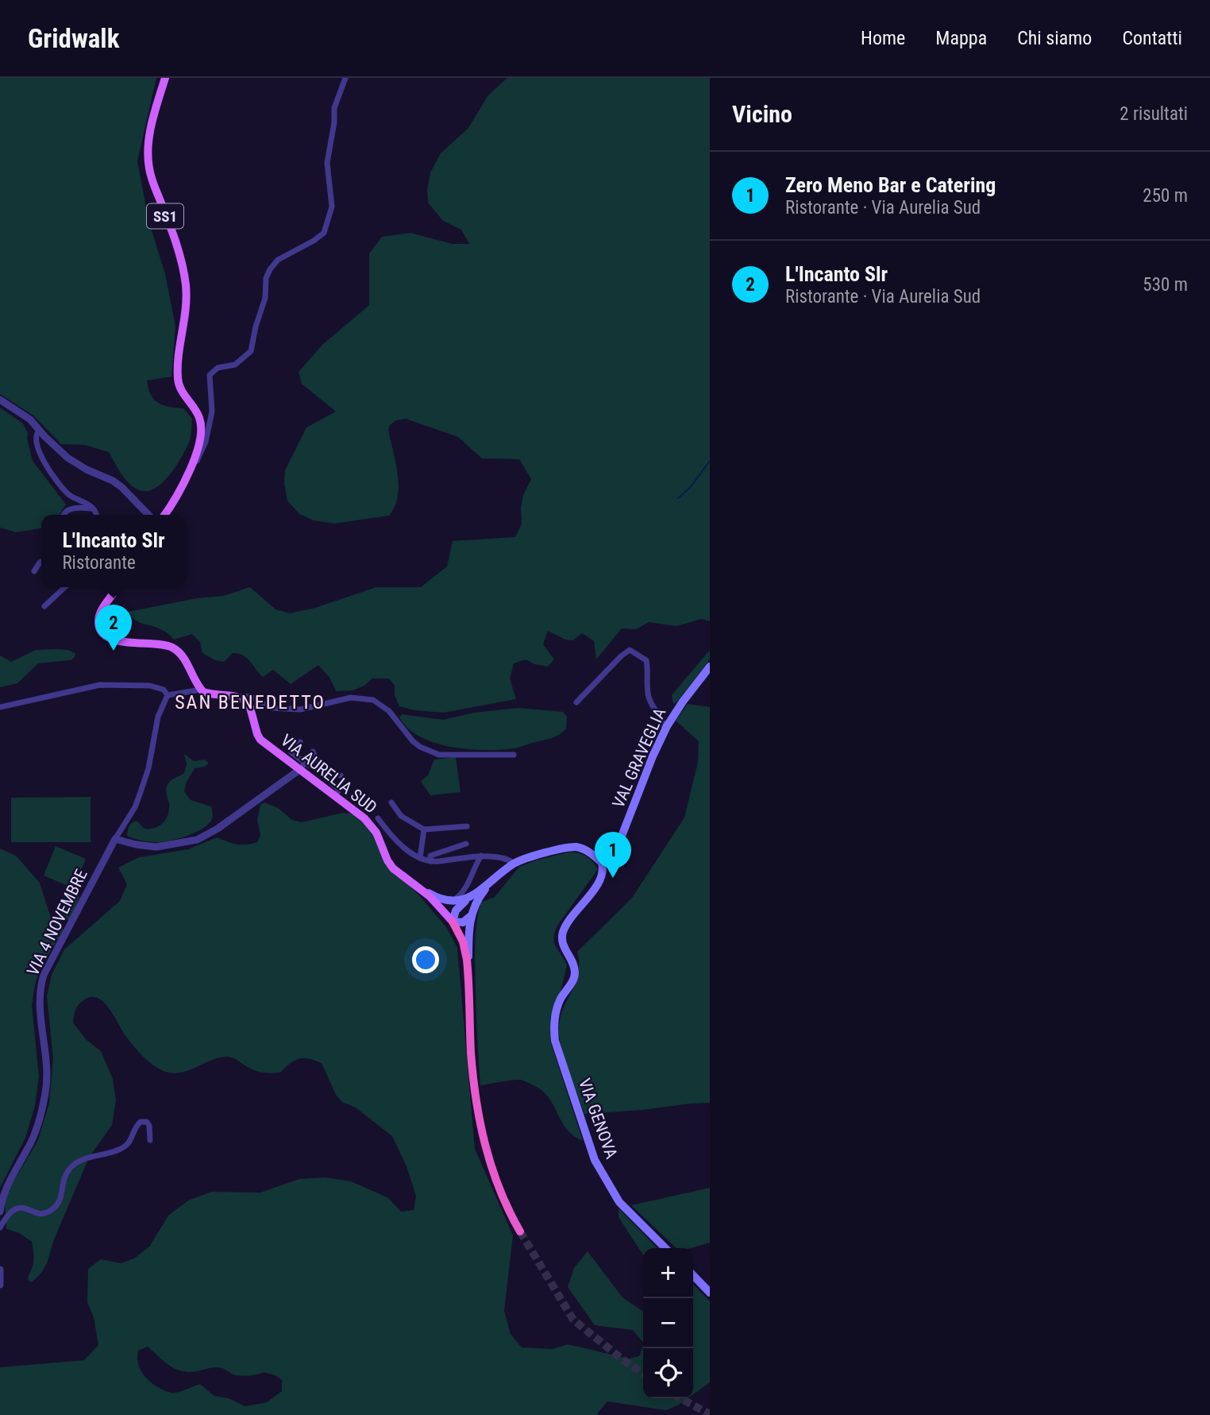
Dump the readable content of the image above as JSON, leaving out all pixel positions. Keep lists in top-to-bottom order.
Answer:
{
  "streets": {
    "main road": [
      "SS1",
      "VAL GRAVEGLIA",
      "VIA AURELIA SUD",
      "VIA GENOVA"
    ],
    "street": ["VIA 4 NOVEMBRE"]
  },
  "crossings": [
    ["VAL GRAVEGLIA", "VIA GENOVA"]
  ],
  "districts": ["SAN BENEDETTO"],
  "page": {
    "header": "Gridwalk",
    "nav": [
      "Home",
      "Mappa",
      "Chi siamo",
      "Contatti"
    ],
    "heading": ["Vicino", "2 risultati"],
    "list": [
      {
        "mark": "1",
        "name": "Zero Meno Bar e Catering",
        "note": "Ristorante · Via Aurelia Sud",
        "value": "250 m"
      },
      {
        "mark": "2",
        "name": "L'Incanto Slr",
        "note": "Ristorante · Via Aurelia Sud",
        "value": "530 m"
      }
    ],
    "popup": ["L'Incanto Slr", "Ristorante"],
    "pins": ["2", "1"],
    "map_buttons": ["+", "−"]
  }
}
